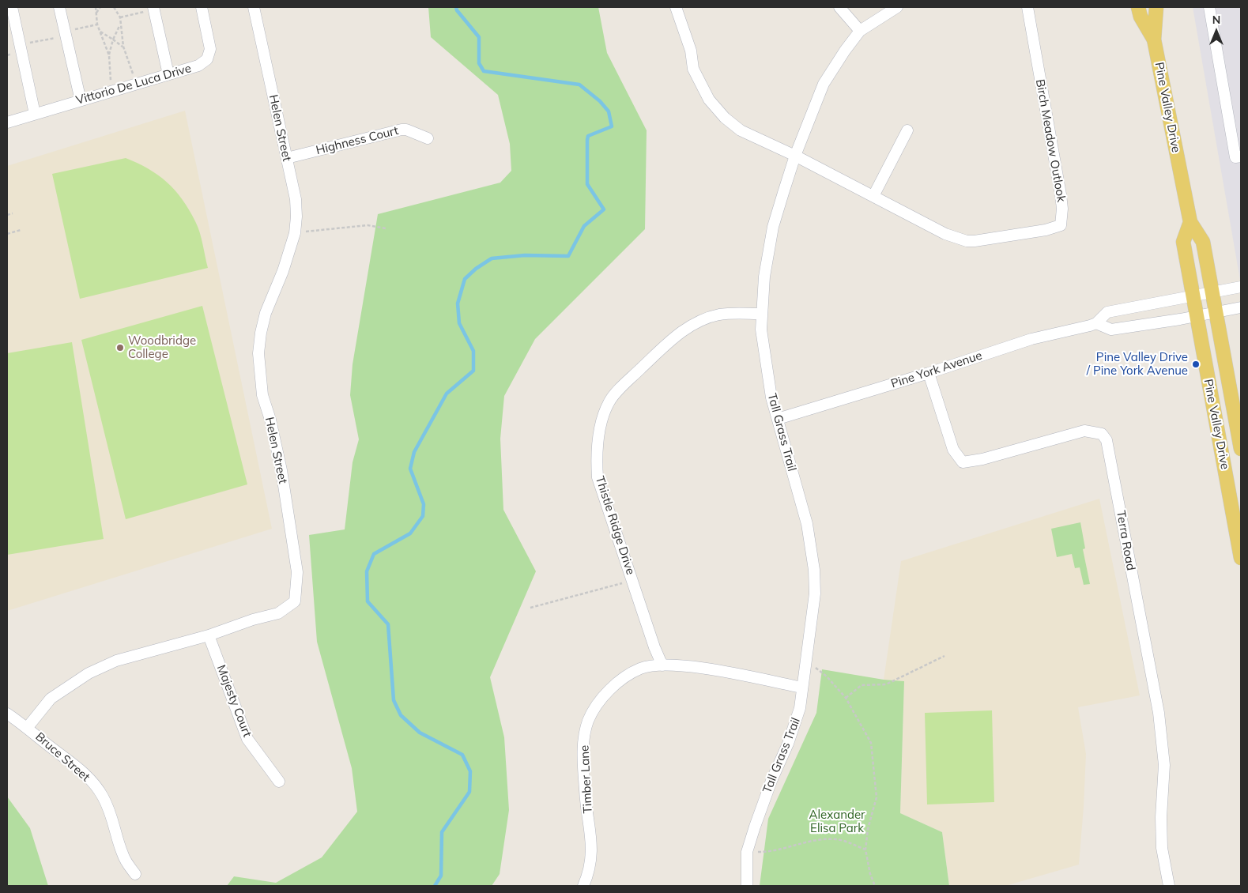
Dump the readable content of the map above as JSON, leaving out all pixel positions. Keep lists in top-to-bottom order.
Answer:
{
  "streets": {
    "main road": ["Pine Valley Drive"],
    "street": [
      "Vittorio De Luca Drive",
      "Helen Street",
      "Highness Court",
      "Birch Meadow Outlook",
      "Pine York Avenue",
      "Tall Grass Trail",
      "Thistle Ridge Drive",
      "Terra Road",
      "Majesty Court",
      "Bruce Street",
      "Timber Lane"
    ]
  },
  "crossings": [
    ["Pine Valley Drive", "Pine York Avenue"],
    ["Helen Street", "Highness Court"],
    ["Helen Street", "Majesty Court"],
    ["Helen Street", "Bruce Street"],
    ["Birch Meadow Outlook", "Tall Grass Trail"],
    ["Pine York Avenue", "Tall Grass Trail"],
    ["Pine York Avenue", "Terra Road"],
    ["Tall Grass Trail", "Thistle Ridge Drive"],
    ["Tall Grass Trail", "Timber Lane"],
    ["Thistle Ridge Drive", "Timber Lane"]
  ],
  "parks": ["Alexander Elisa Park"],
  "places": ["Woodbridge College", "Pine Valley Drive / Pine York Avenue"],
  "north": "top"
}
